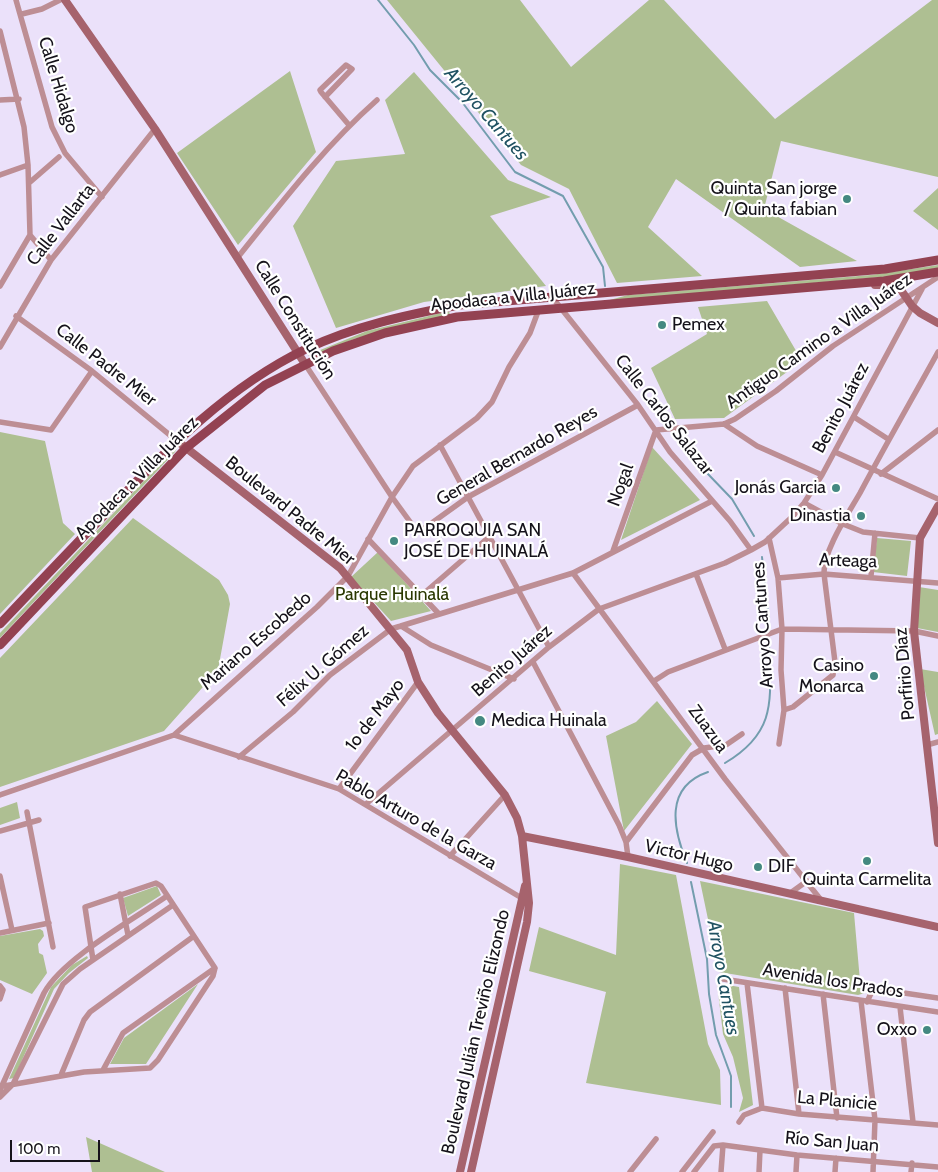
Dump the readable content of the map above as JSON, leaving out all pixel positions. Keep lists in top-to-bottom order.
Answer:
{
  "streets": {
    "main road": ["Apodaca a Villa Juárez"],
    "street": [
      "Calle Hidalgo",
      "Calle Vallarta",
      "Calle Constitución",
      "Antiguo Camino a Villa Juárez",
      "Calle Padre Mier",
      "Benito Juárez",
      "Calle Carlos Salazar",
      "General Bernardo Reyes",
      "Nogal",
      "Boulevard Padre Mier",
      "Arteaga",
      "Arroyo Cantunes",
      "Mariano Escobedo",
      "Félix U. Gómez",
      "Porfirio Díaz",
      "1o de Mayo",
      "Zuazua",
      "Pablo Arturo de la Garza",
      "Victor Hugo",
      "Avenida los Prados",
      "Boulevard Julián Treviño Elizondo",
      "La Planicie",
      "Río San Juan"
    ]
  },
  "crossings": [
    ["Calle Hidalgo", "Calle Vallarta"],
    ["Calle Vallarta", "Calle Constitución"],
    ["Calle Vallarta", "Calle Padre Mier"],
    ["Apodaca a Villa Juárez", "Calle Constitución"],
    ["Apodaca a Villa Juárez", "Calle Padre Mier"],
    ["Apodaca a Villa Juárez", "Calle Carlos Salazar"],
    ["Apodaca a Villa Juárez", "Boulevard Padre Mier"],
    ["Apodaca a Villa Juárez", "Mariano Escobedo"],
    ["Calle Constitución", "General Bernardo Reyes"],
    ["Calle Constitución", "Mariano Escobedo"],
    ["Antiguo Camino a Villa Juárez", "Benito Juárez"],
    ["Antiguo Camino a Villa Juárez", "Calle Carlos Salazar"],
    ["Antiguo Camino a Villa Juárez", "Nogal"],
    ["Calle Padre Mier", "Boulevard Padre Mier"],
    ["Benito Juárez", "Calle Carlos Salazar"],
    ["Benito Juárez", "Boulevard Padre Mier"],
    ["Benito Juárez", "Arroyo Cantunes"],
    ["Benito Juárez", "Zuazua"],
    ["Benito Juárez", "Pablo Arturo de la Garza"],
    ["Calle Carlos Salazar", "General Bernardo Reyes"],
    ["Calle Carlos Salazar", "Nogal"],
    ["Calle Carlos Salazar", "Félix U. Gómez"],
    ["Nogal", "Félix U. Gómez"],
    ["Boulevard Padre Mier", "Mariano Escobedo"],
    ["Boulevard Padre Mier", "Félix U. Gómez"],
    ["Boulevard Padre Mier", "1o de Mayo"],
    ["Boulevard Padre Mier", "Pablo Arturo de la Garza"],
    ["Boulevard Padre Mier", "Victor Hugo"],
    ["Boulevard Padre Mier", "Boulevard Julián Treviño Elizondo"],
    ["Arteaga", "Arroyo Cantunes"],
    ["Arteaga", "Porfirio Díaz"],
    ["Mariano Escobedo", "Pablo Arturo de la Garza"],
    ["Félix U. Gómez", "Zuazua"],
    ["Félix U. Gómez", "Pablo Arturo de la Garza"],
    ["1o de Mayo", "Pablo Arturo de la Garza"],
    ["Zuazua", "Victor Hugo"],
    ["Pablo Arturo de la Garza", "Boulevard Julián Treviño Elizondo"]
  ],
  "water": ["Arroyo Cantues"],
  "parks": ["Parque Huinalá"],
  "places": [
    "Quinta San jorge / Quinta fabian",
    "Pemex",
    "Jonás Garcia",
    "Dinastia",
    "PARROQUIA SAN JOSÉ DE HUINALÁ",
    "Casino Monarca",
    "Medica Huinala",
    "Quinta Carmelita",
    "DIF",
    "Oxxo"
  ],
  "scale_bar": "100 m"
}
